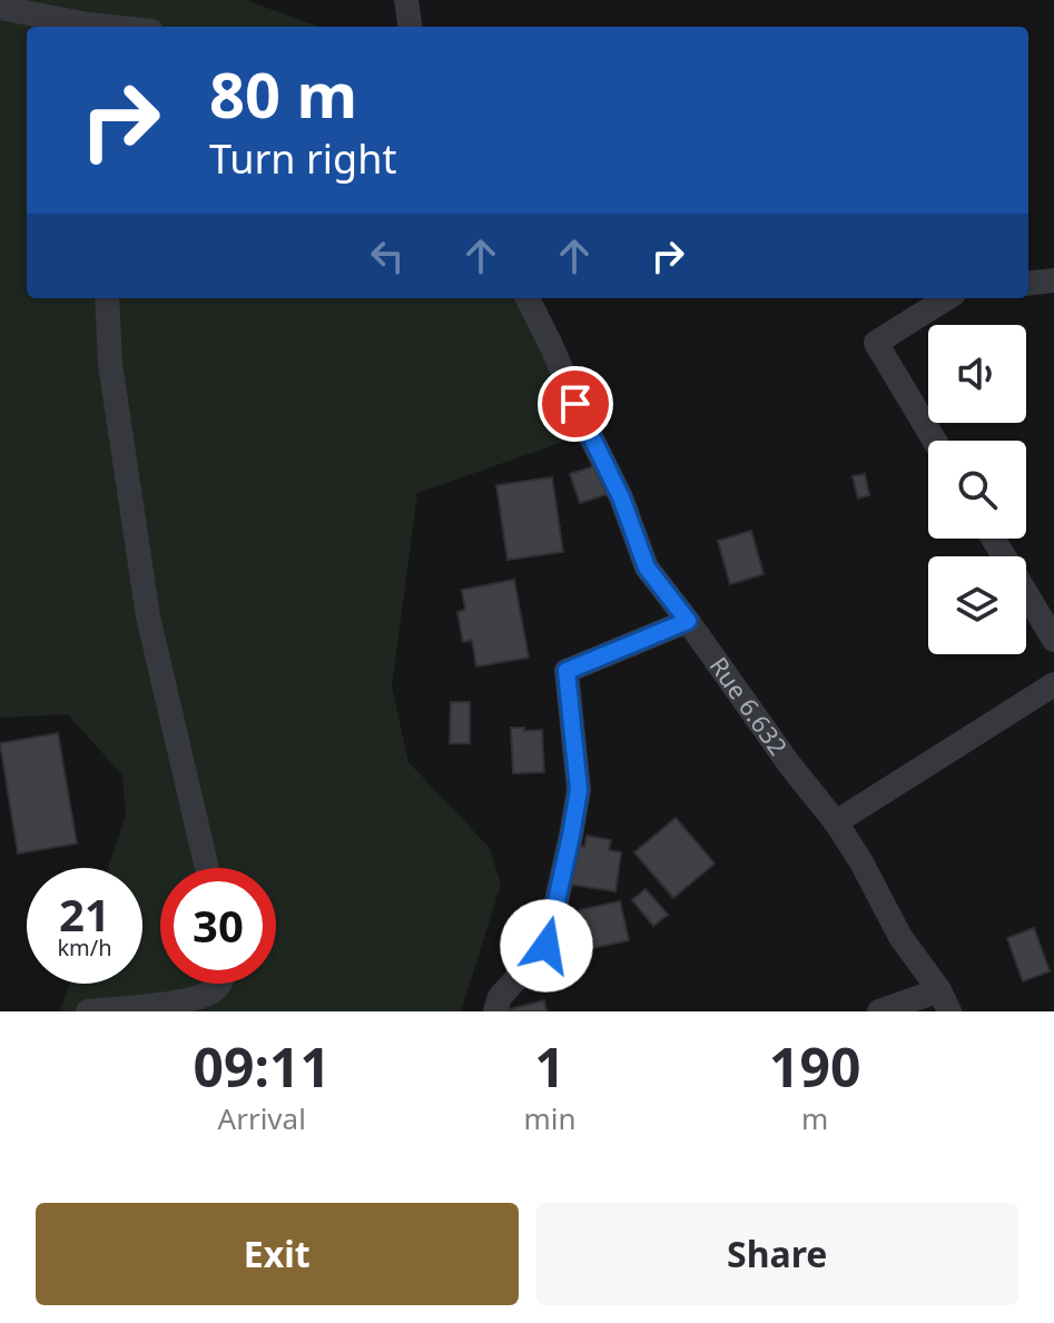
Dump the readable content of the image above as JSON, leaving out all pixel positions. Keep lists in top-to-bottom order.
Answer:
{
  "streets": {
    "street": ["Rue 6.632"]
  },
  "page": {
    "turn": ["80 m", "Turn right"],
    "speed": "21 km/h",
    "limit": "30",
    "eta": [
      "09:11",
      "Arrival",
      "1",
      "min",
      "190",
      "m"
    ],
    "buttons": ["Exit", "Share"]
  }
}
